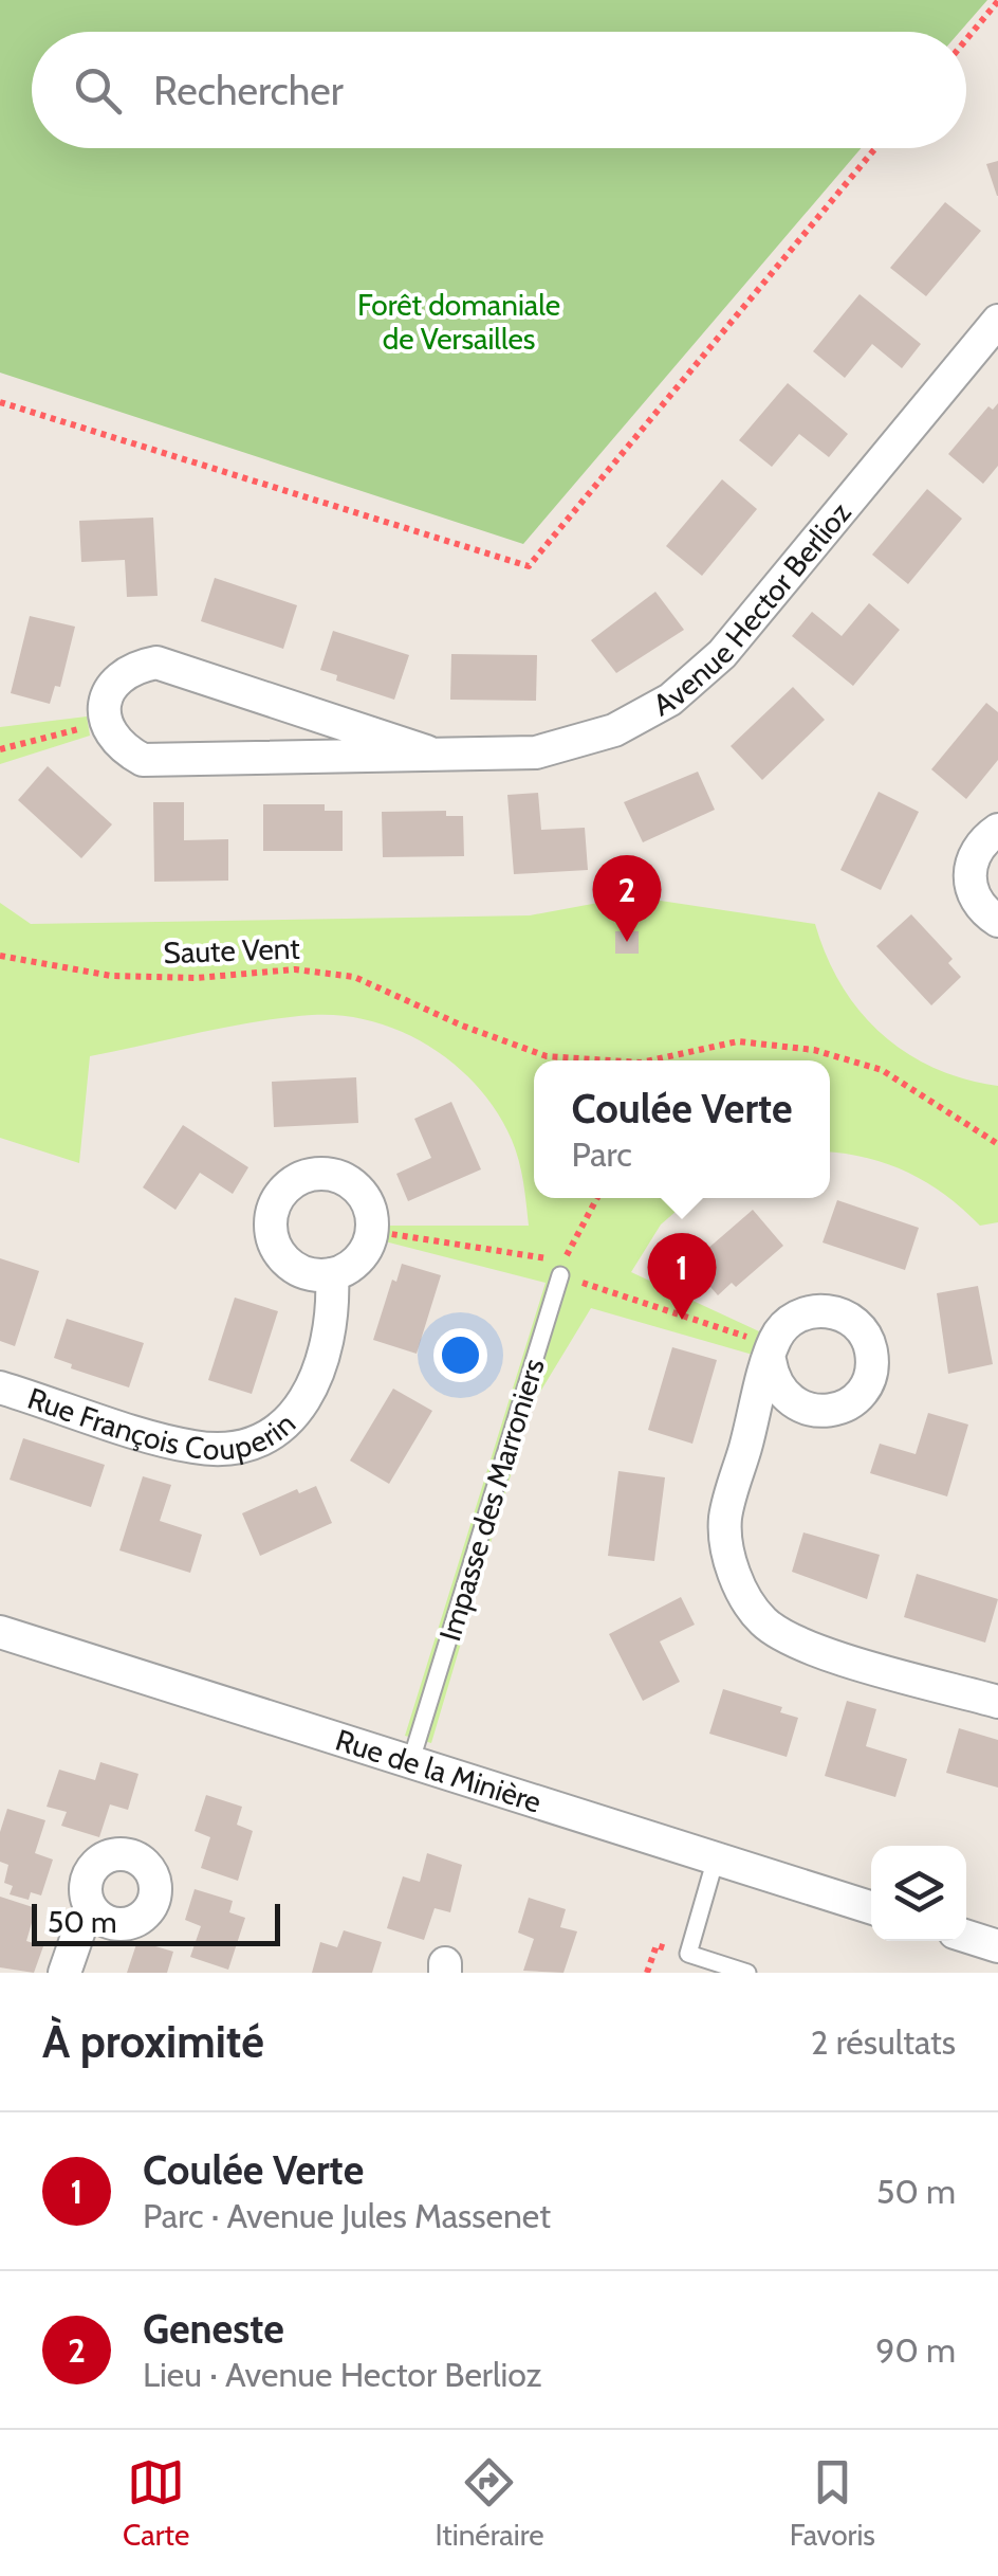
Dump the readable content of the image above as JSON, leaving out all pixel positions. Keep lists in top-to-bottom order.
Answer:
{
  "streets": {
    "street": ["Avenue Hector Berlioz", "Rue François Couperin", "Rue de la Minière"],
    "lane": ["Impasse des Marroniers"],
    "path": ["Saute Vent"]
  },
  "crossings": [
    ["Impasse des Marroniers", "Rue de la Minière"]
  ],
  "parks": ["Forêt domaniale de Versailles"],
  "scale_bar": "50 m",
  "page": {
    "search": "Rechercher",
    "pins": ["2", "1"],
    "popup": ["Coulée Verte", "Parc"],
    "scale": "50 m",
    "heading": ["À proximité", "2 résultats"],
    "list": [
      {
        "mark": "1",
        "name": "Coulée Verte",
        "note": "Parc · Avenue Jules Massenet",
        "value": "50 m"
      },
      {
        "mark": "2",
        "name": "Geneste",
        "note": "Lieu · Avenue Hector Berlioz",
        "value": "90 m"
      }
    ],
    "nav": ["Carte", "Itinéraire", "Favoris"]
  }
}
